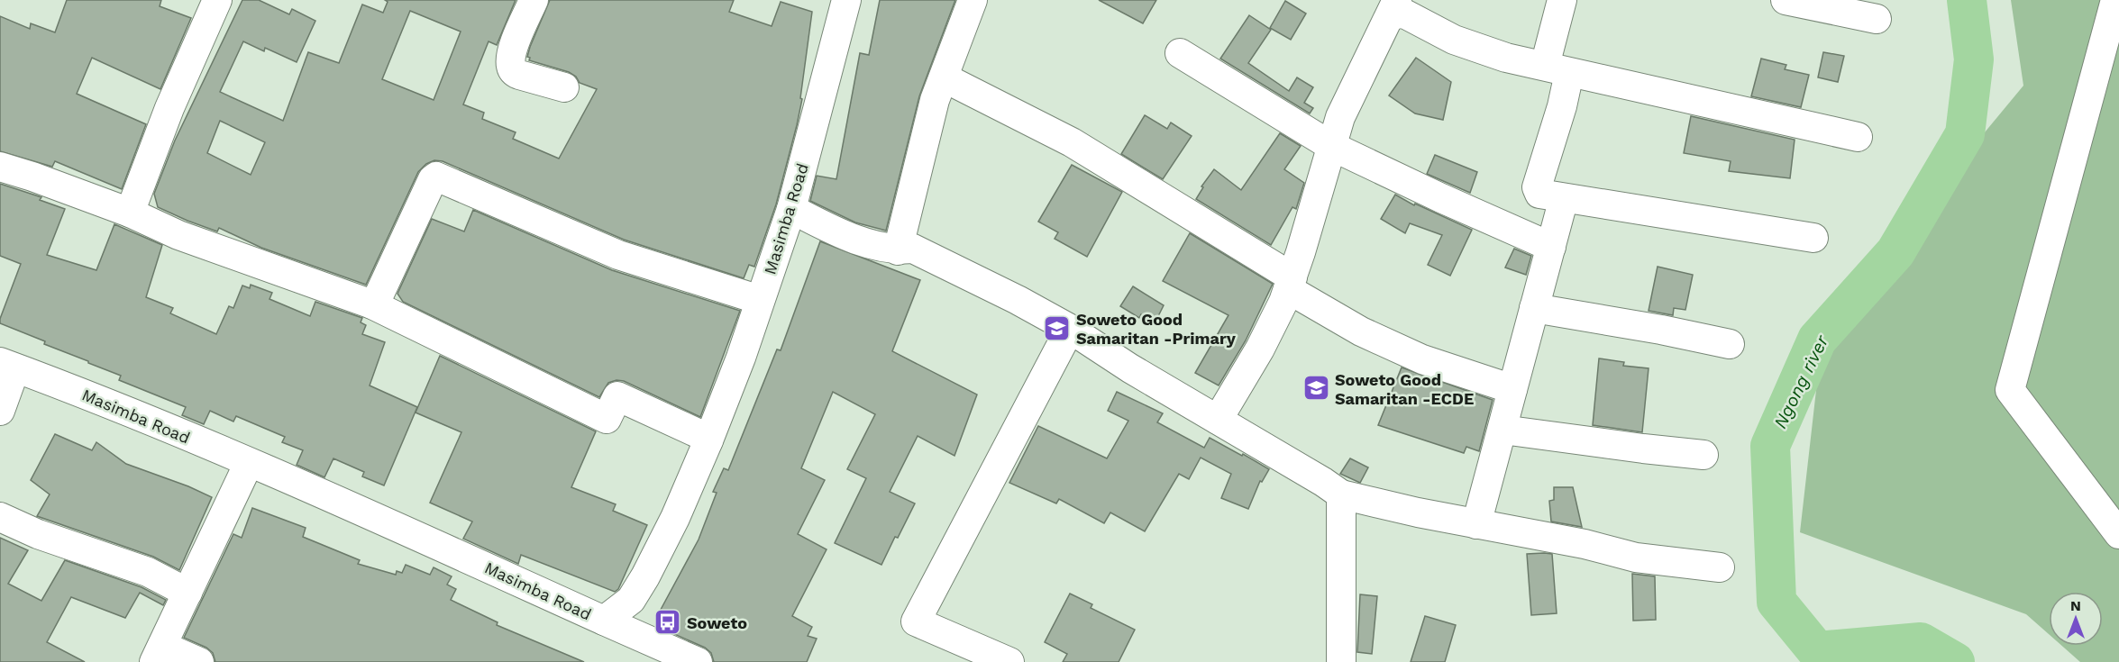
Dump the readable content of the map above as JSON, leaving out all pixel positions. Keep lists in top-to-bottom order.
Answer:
{
  "streets": {
    "street": ["Masimba Road"]
  },
  "water": ["Ngong river"],
  "places": {
    "school or university": ["Soweto Good Samaritan -Primary", "Soweto Good Samaritan -ECDE"],
    "bus stop": ["Soweto"]
  },
  "north": "top"
}
